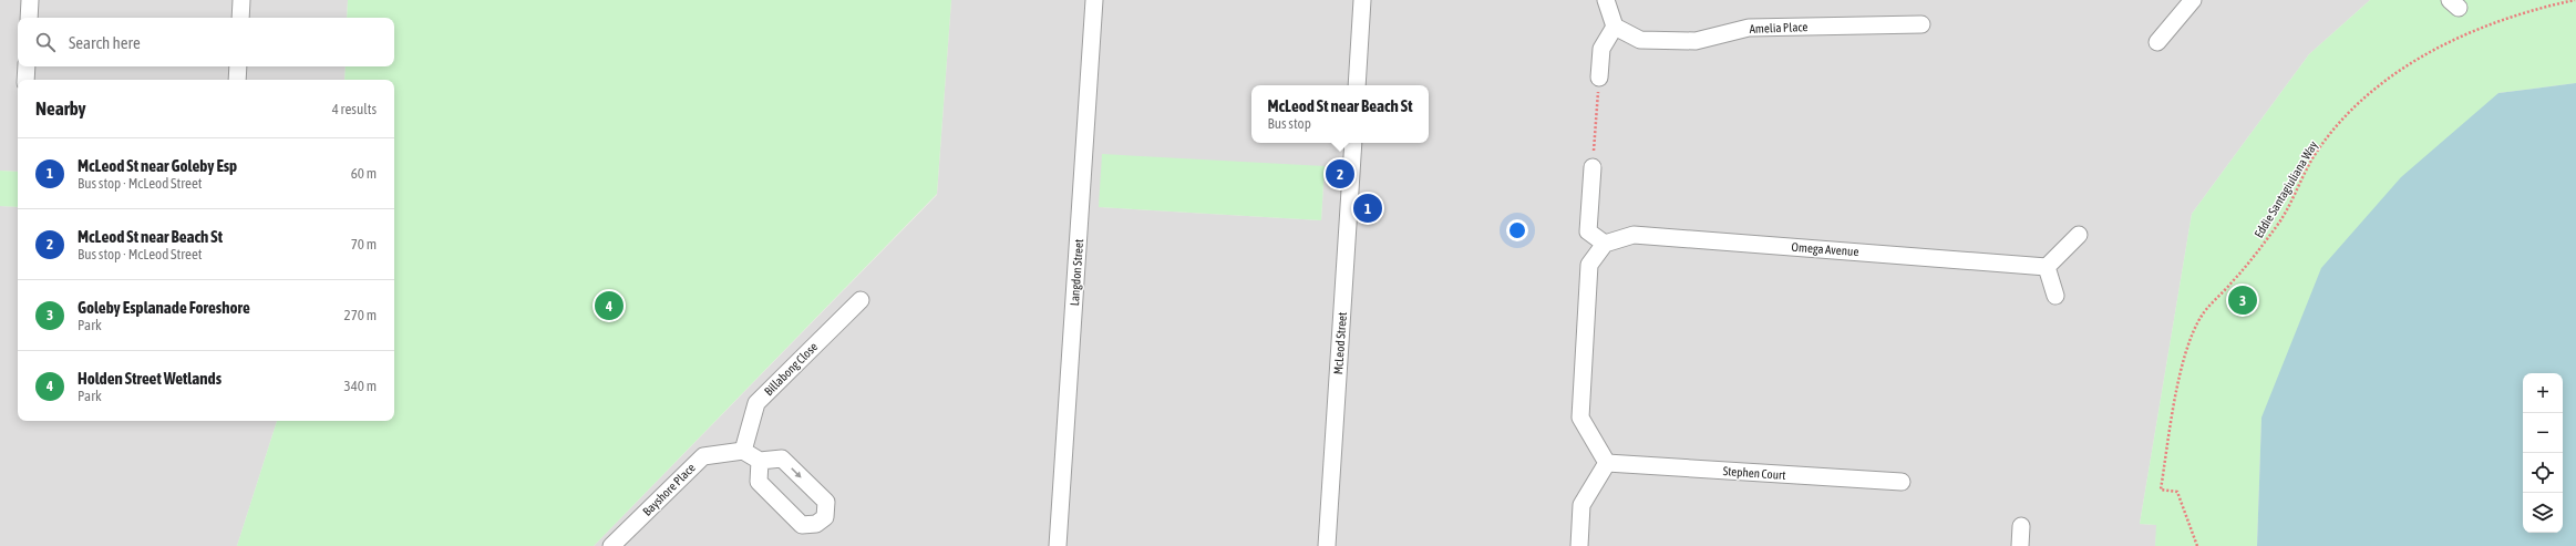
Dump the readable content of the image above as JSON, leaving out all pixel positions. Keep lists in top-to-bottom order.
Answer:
{
  "streets": {
    "street": [
      "Amelia Place",
      "Omega Avenue",
      "Langdon Street",
      "McLeod Street",
      "Billabong Close",
      "Stephen Court",
      "Bayshore Place"
    ],
    "path": ["Eddie Santagiuliana Way"]
  },
  "crossings": [
    ["Billabong Close", "Bayshore Place"]
  ],
  "page": {
    "search": "Search here",
    "heading": ["Nearby", "4 results"],
    "popup": ["McLeod St near Beach St", "Bus stop"],
    "list": [
      {
        "mark": "1",
        "name": "McLeod St near Goleby Esp",
        "note": "Bus stop · McLeod Street",
        "value": "60 m"
      },
      {
        "mark": "2",
        "name": "McLeod St near Beach St",
        "note": "Bus stop · McLeod Street",
        "value": "70 m"
      },
      {
        "mark": "3",
        "name": "Goleby Esplanade Foreshore",
        "note": "Park",
        "value": "270 m"
      },
      {
        "mark": "4",
        "name": "Holden Street Wetlands",
        "note": "Park",
        "value": "340 m"
      }
    ],
    "pins": [
      "2",
      "1",
      "3",
      "4"
    ],
    "map_buttons": ["+", "−"]
  }
}
